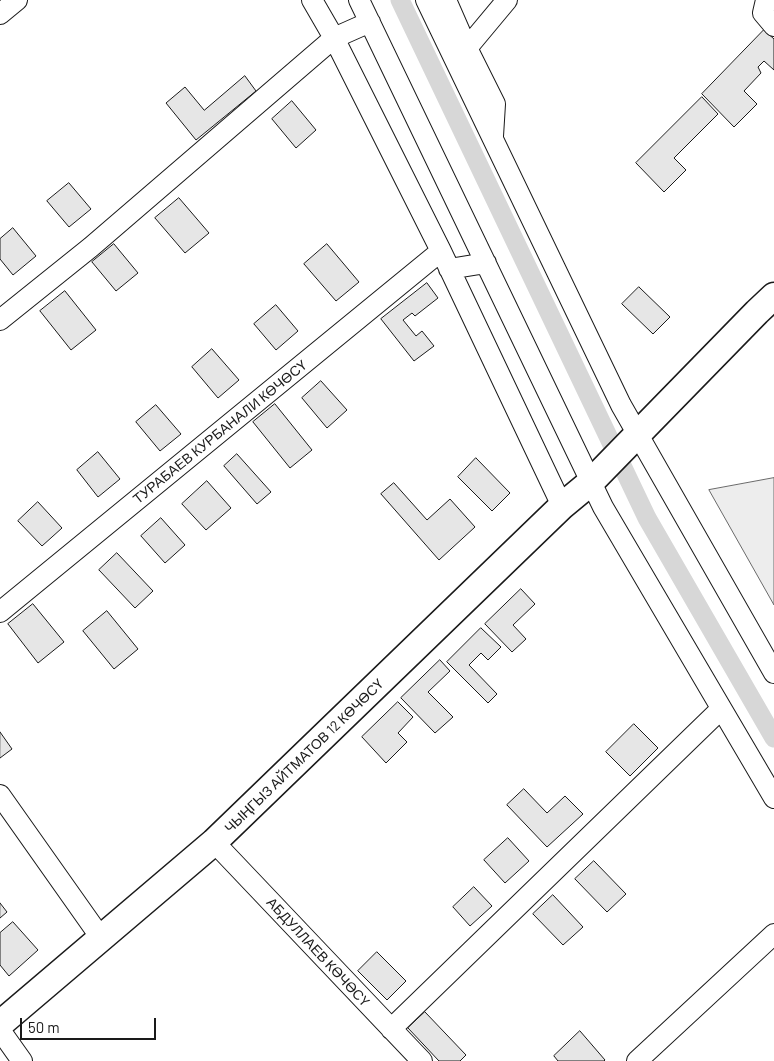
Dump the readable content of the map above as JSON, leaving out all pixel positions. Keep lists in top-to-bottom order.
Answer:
{
  "streets": {
    "main road": ["ЧЫҢГЫЗ АЙТМАТОВ 12 КӨЧӨСҮ"],
    "street": ["ТУРАБАЕВ КУРБАНАЛИ КӨЧӨСҮ", "АБДУЛЛАЕВ КӨЧӨСҮ"]
  },
  "crossings": [
    ["ЧЫҢГЫЗ АЙТМАТОВ 12 КӨЧӨСҮ", "АБДУЛЛАЕВ КӨЧӨСҮ"]
  ],
  "scale_bar": "50 m"
}
